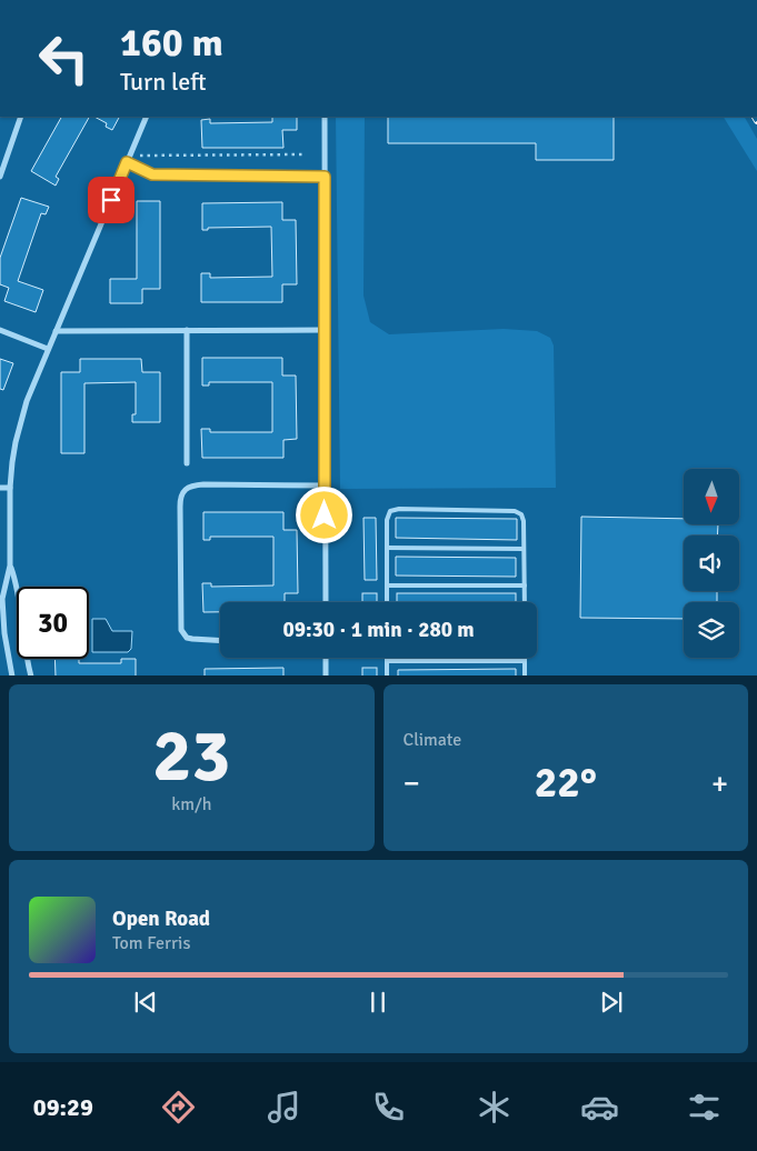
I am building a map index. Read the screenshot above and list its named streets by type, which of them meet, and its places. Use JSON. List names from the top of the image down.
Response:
{
  "north": "bottom",
  "page": {
    "turn": ["160 m", "Turn left"],
    "limit": "30",
    "trip": "09:30 · 1 min · 280 m",
    "tile": [
      ["23", "km/h"],
      "Climate"
    ],
    "heat": ["−", "22°", "+"],
    "song": ["Open Road", "Tom Ferris"],
    "tabs": "09:29"
  }
}
